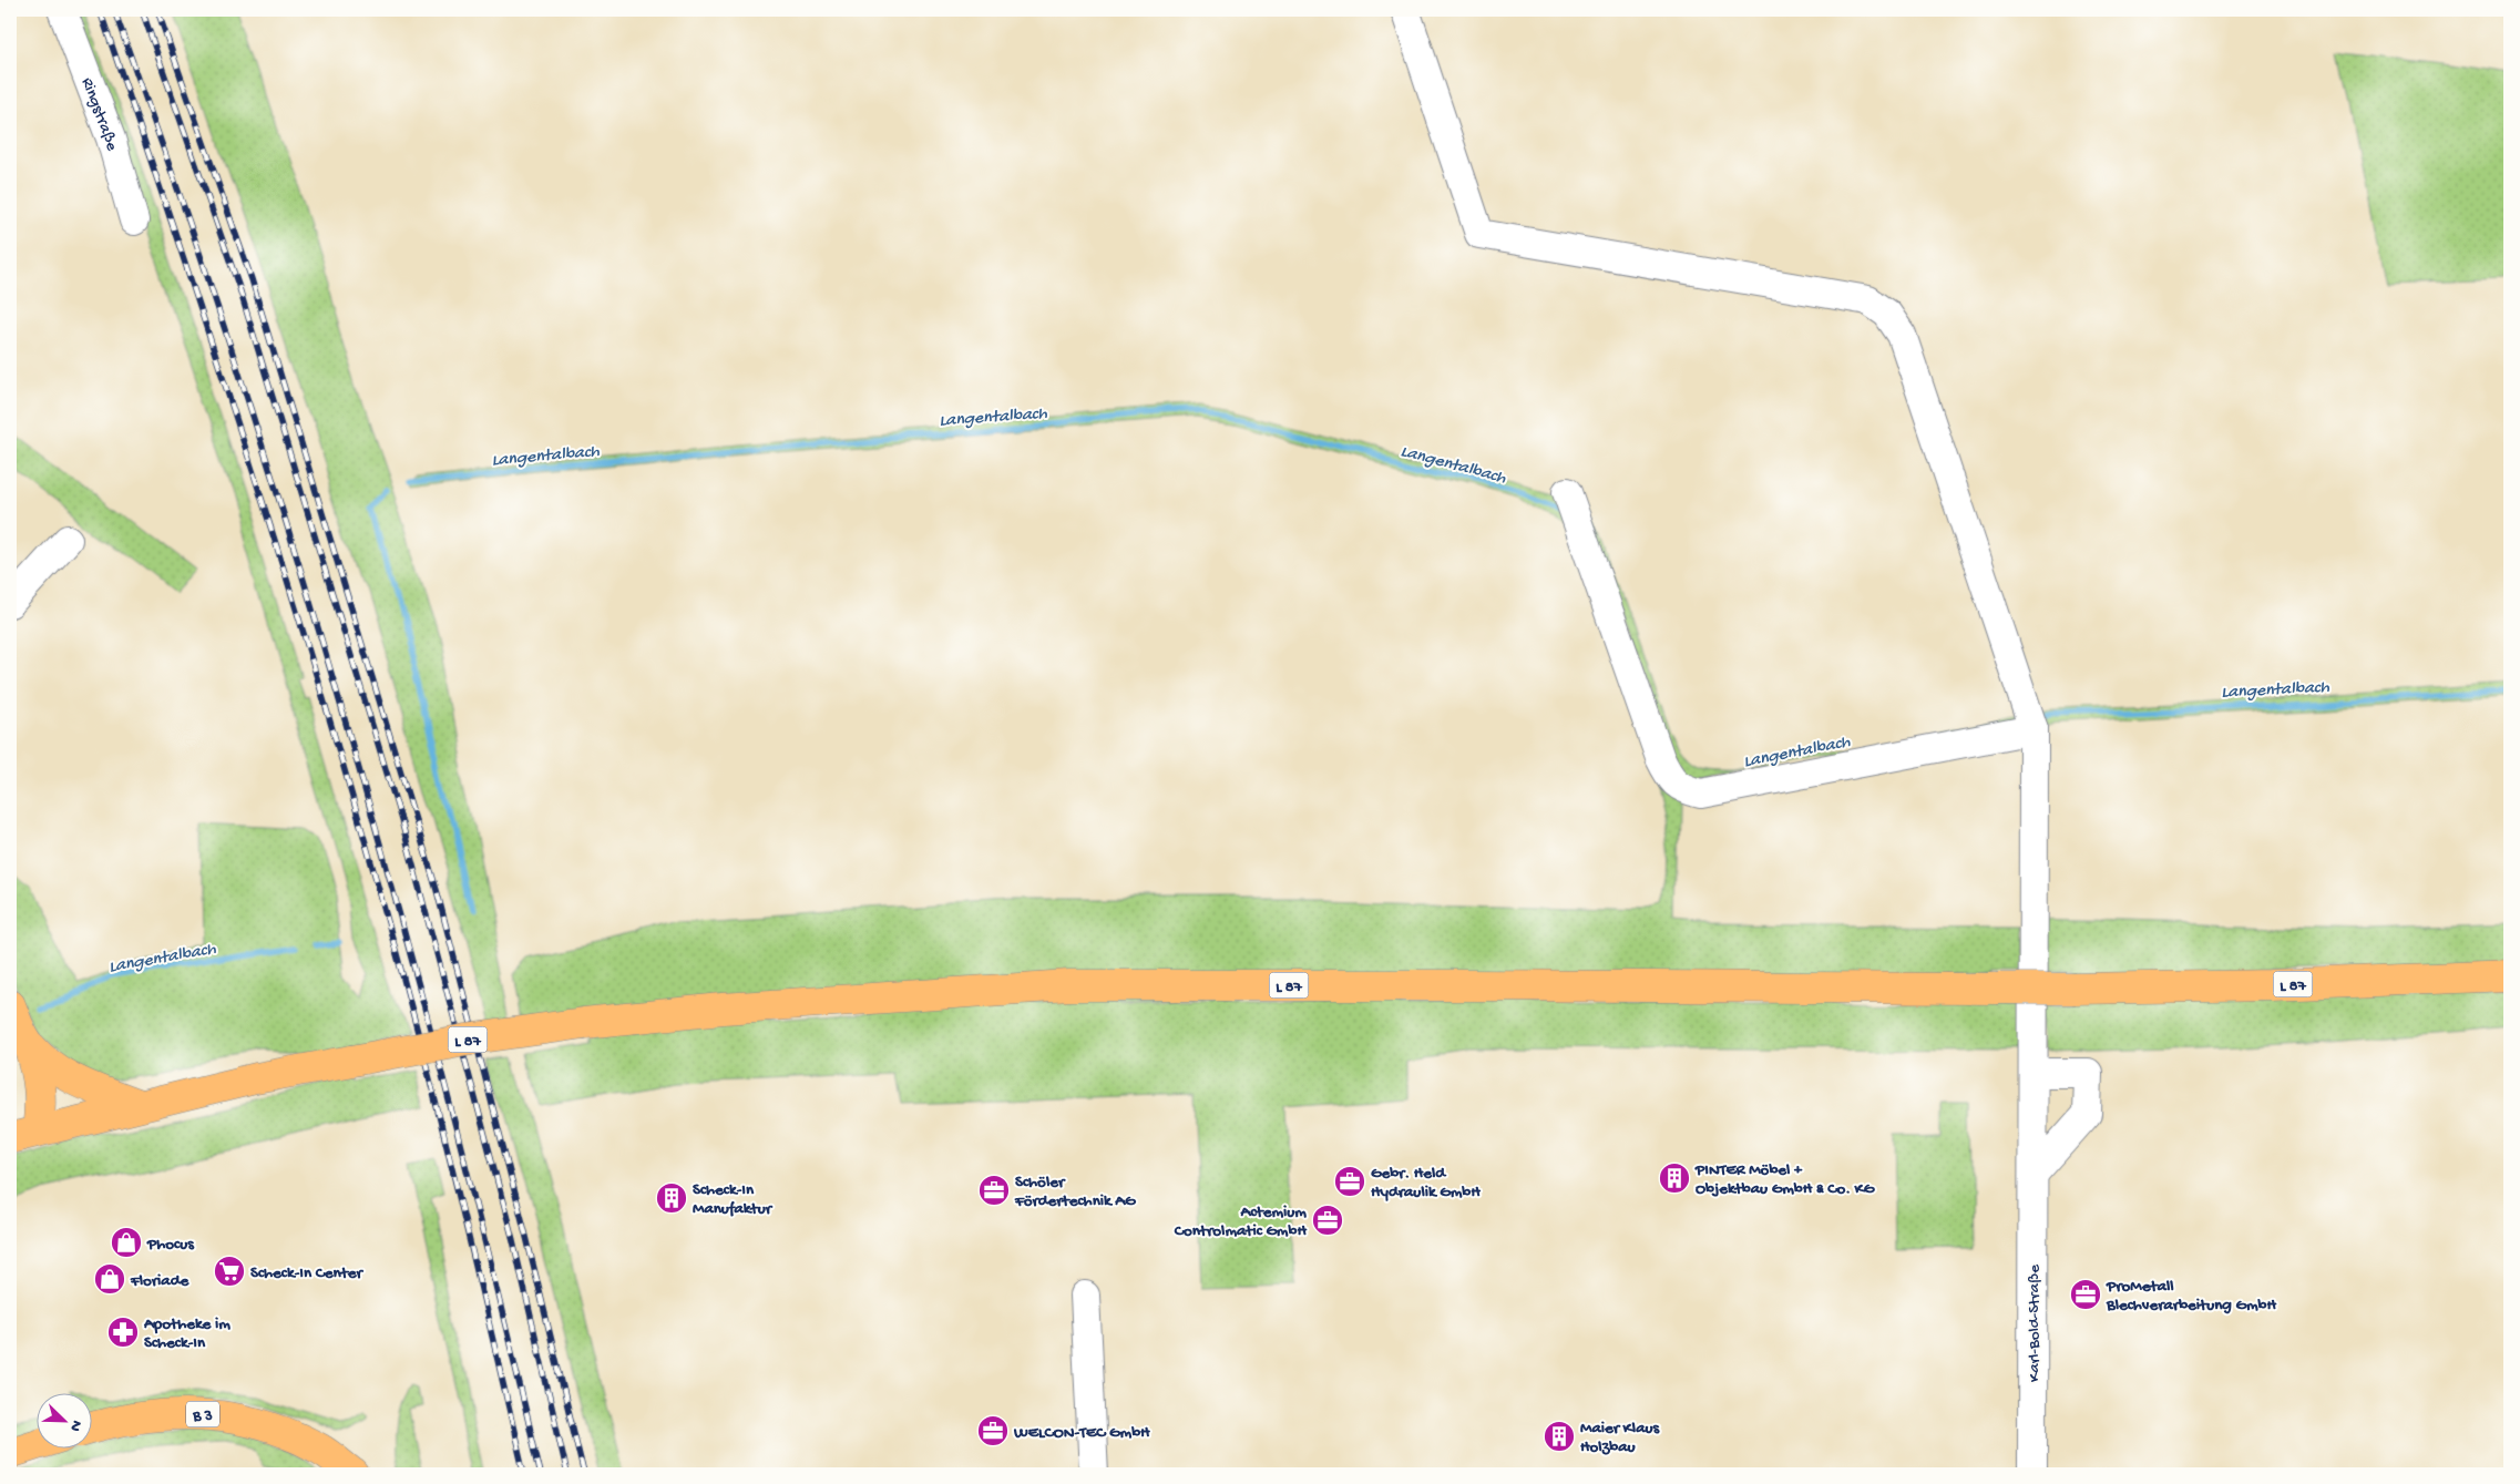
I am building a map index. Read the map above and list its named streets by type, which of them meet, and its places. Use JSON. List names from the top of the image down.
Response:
{
  "streets": {
    "main road": ["L 87", "B 3"],
    "street": ["Ringstraße", "Karl-Bold-Straße"]
  },
  "water": ["Langentalbach"],
  "places": {
    "building": ["PINTER Möbel + Objektbau GmbH & Co. KG", "Scheck-In Manufaktur", "Maier Klaus Holzbau"],
    "office": [
      "Gebr. Held Hydraulik GmbH",
      "Schöler Fördertechnik AG",
      "Actemium Controlmatic GmbH",
      "ProMetall Blechverarbeitung GmbH",
      "WELCON-TEC GmbH"
    ],
    "shop": ["Phocus", "Floriade"],
    "supermarket": ["Scheck-In Center"],
    "pharmacy": ["Apotheke im Scheck-In"]
  },
  "north": "bottom right"
}
